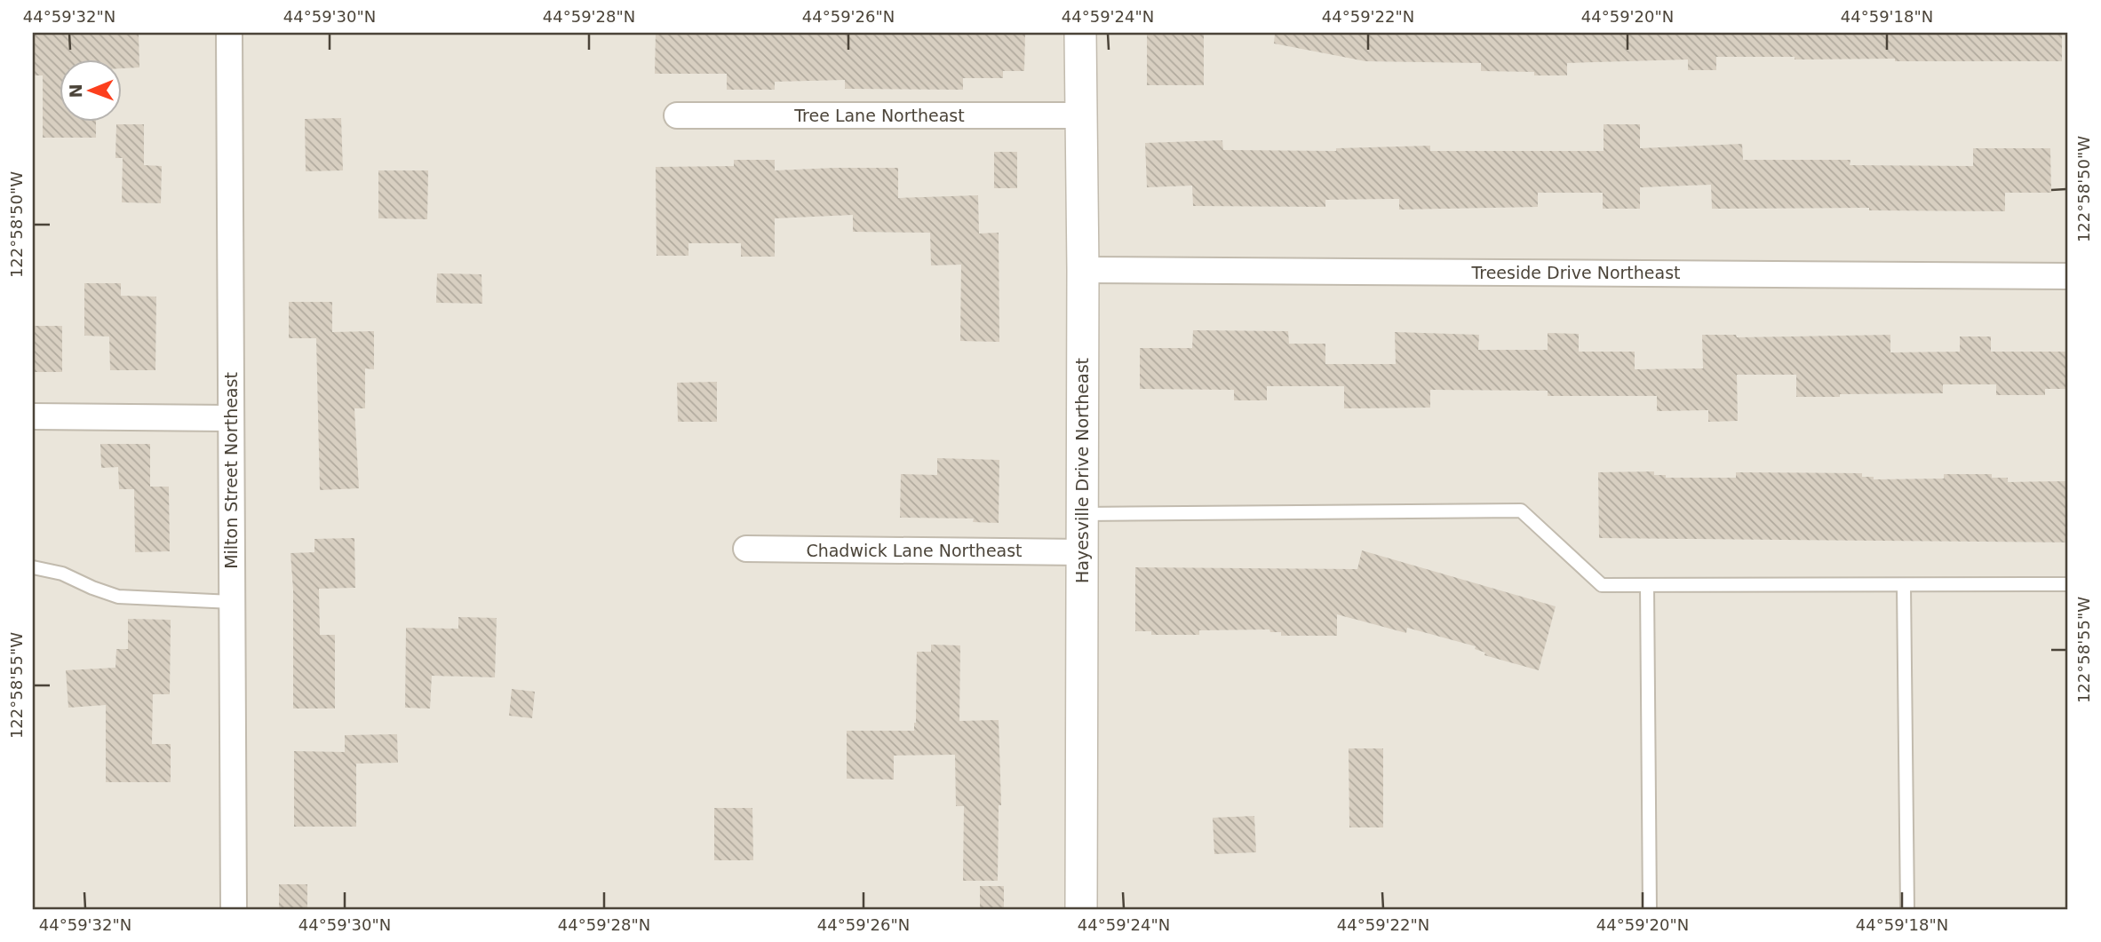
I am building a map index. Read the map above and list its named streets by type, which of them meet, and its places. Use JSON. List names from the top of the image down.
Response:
{
  "streets": {
    "street": [
      "Tree Lane Northeast",
      "Treeside Drive Northeast",
      "Milton Street Northeast",
      "Hayesville Drive Northeast",
      "Chadwick Lane Northeast"
    ]
  },
  "crossings": [
    ["Tree Lane Northeast", "Hayesville Drive Northeast"],
    ["Treeside Drive Northeast", "Hayesville Drive Northeast"],
    ["Hayesville Drive Northeast", "Chadwick Lane Northeast"]
  ],
  "north": "left",
  "coordinates": [
    "44°59'32\"N",
    "44°59'30\"N",
    "44°59'28\"N",
    "44°59'26\"N",
    "44°59'24\"N",
    "44°59'22\"N",
    "44°59'20\"N",
    "44°59'18\"N",
    "122°58'50\"W",
    "122°58'55\"W"
  ]
}
